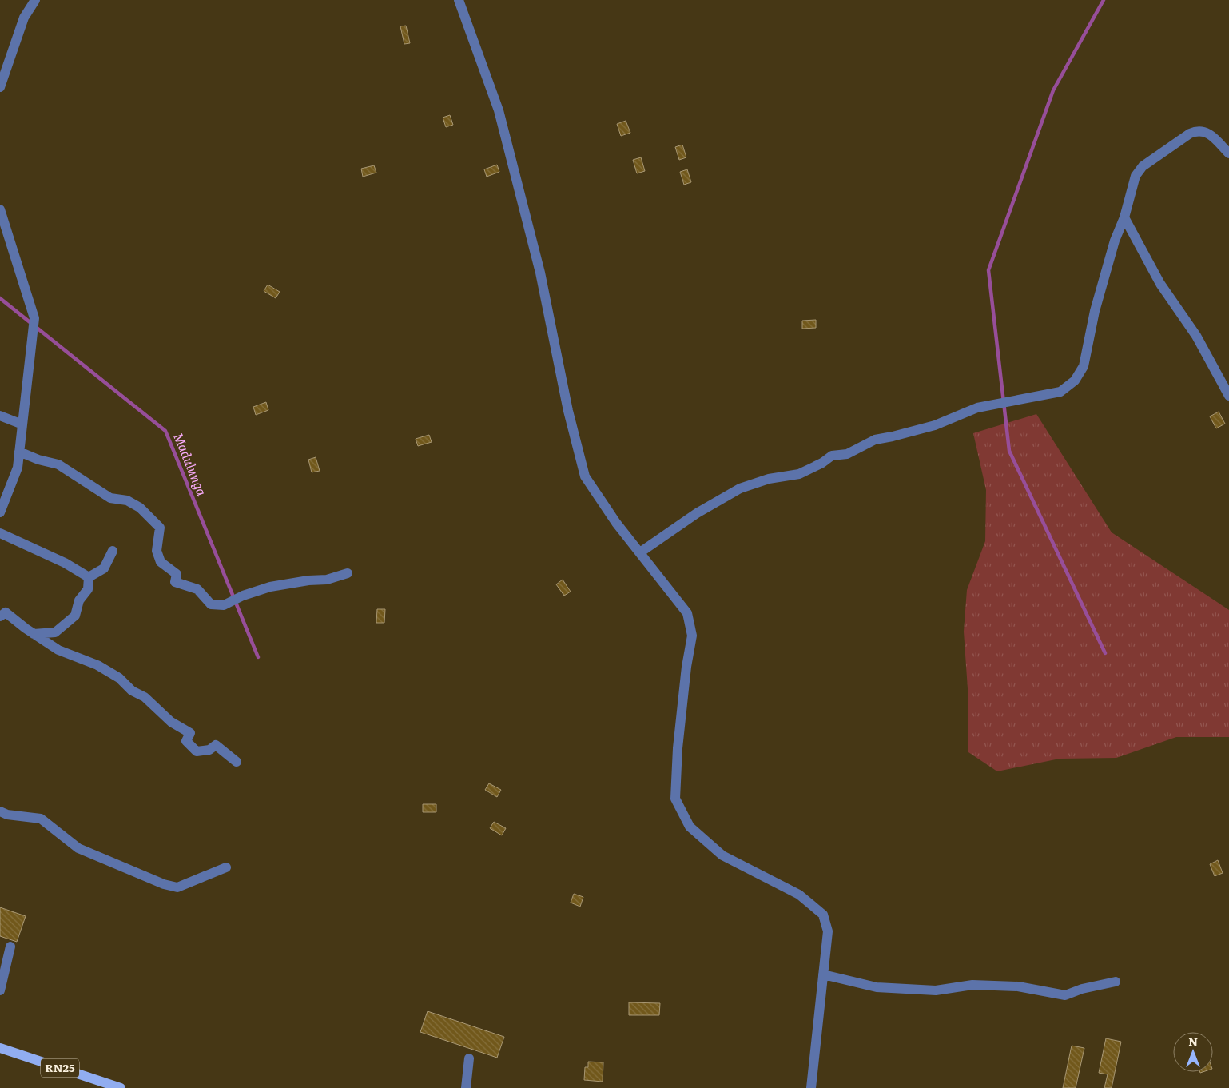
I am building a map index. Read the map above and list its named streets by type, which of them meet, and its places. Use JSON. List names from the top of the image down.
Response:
{
  "streets": {
    "main road": ["RN25"]
  },
  "water": ["Madulunga"],
  "north": "top"
}
